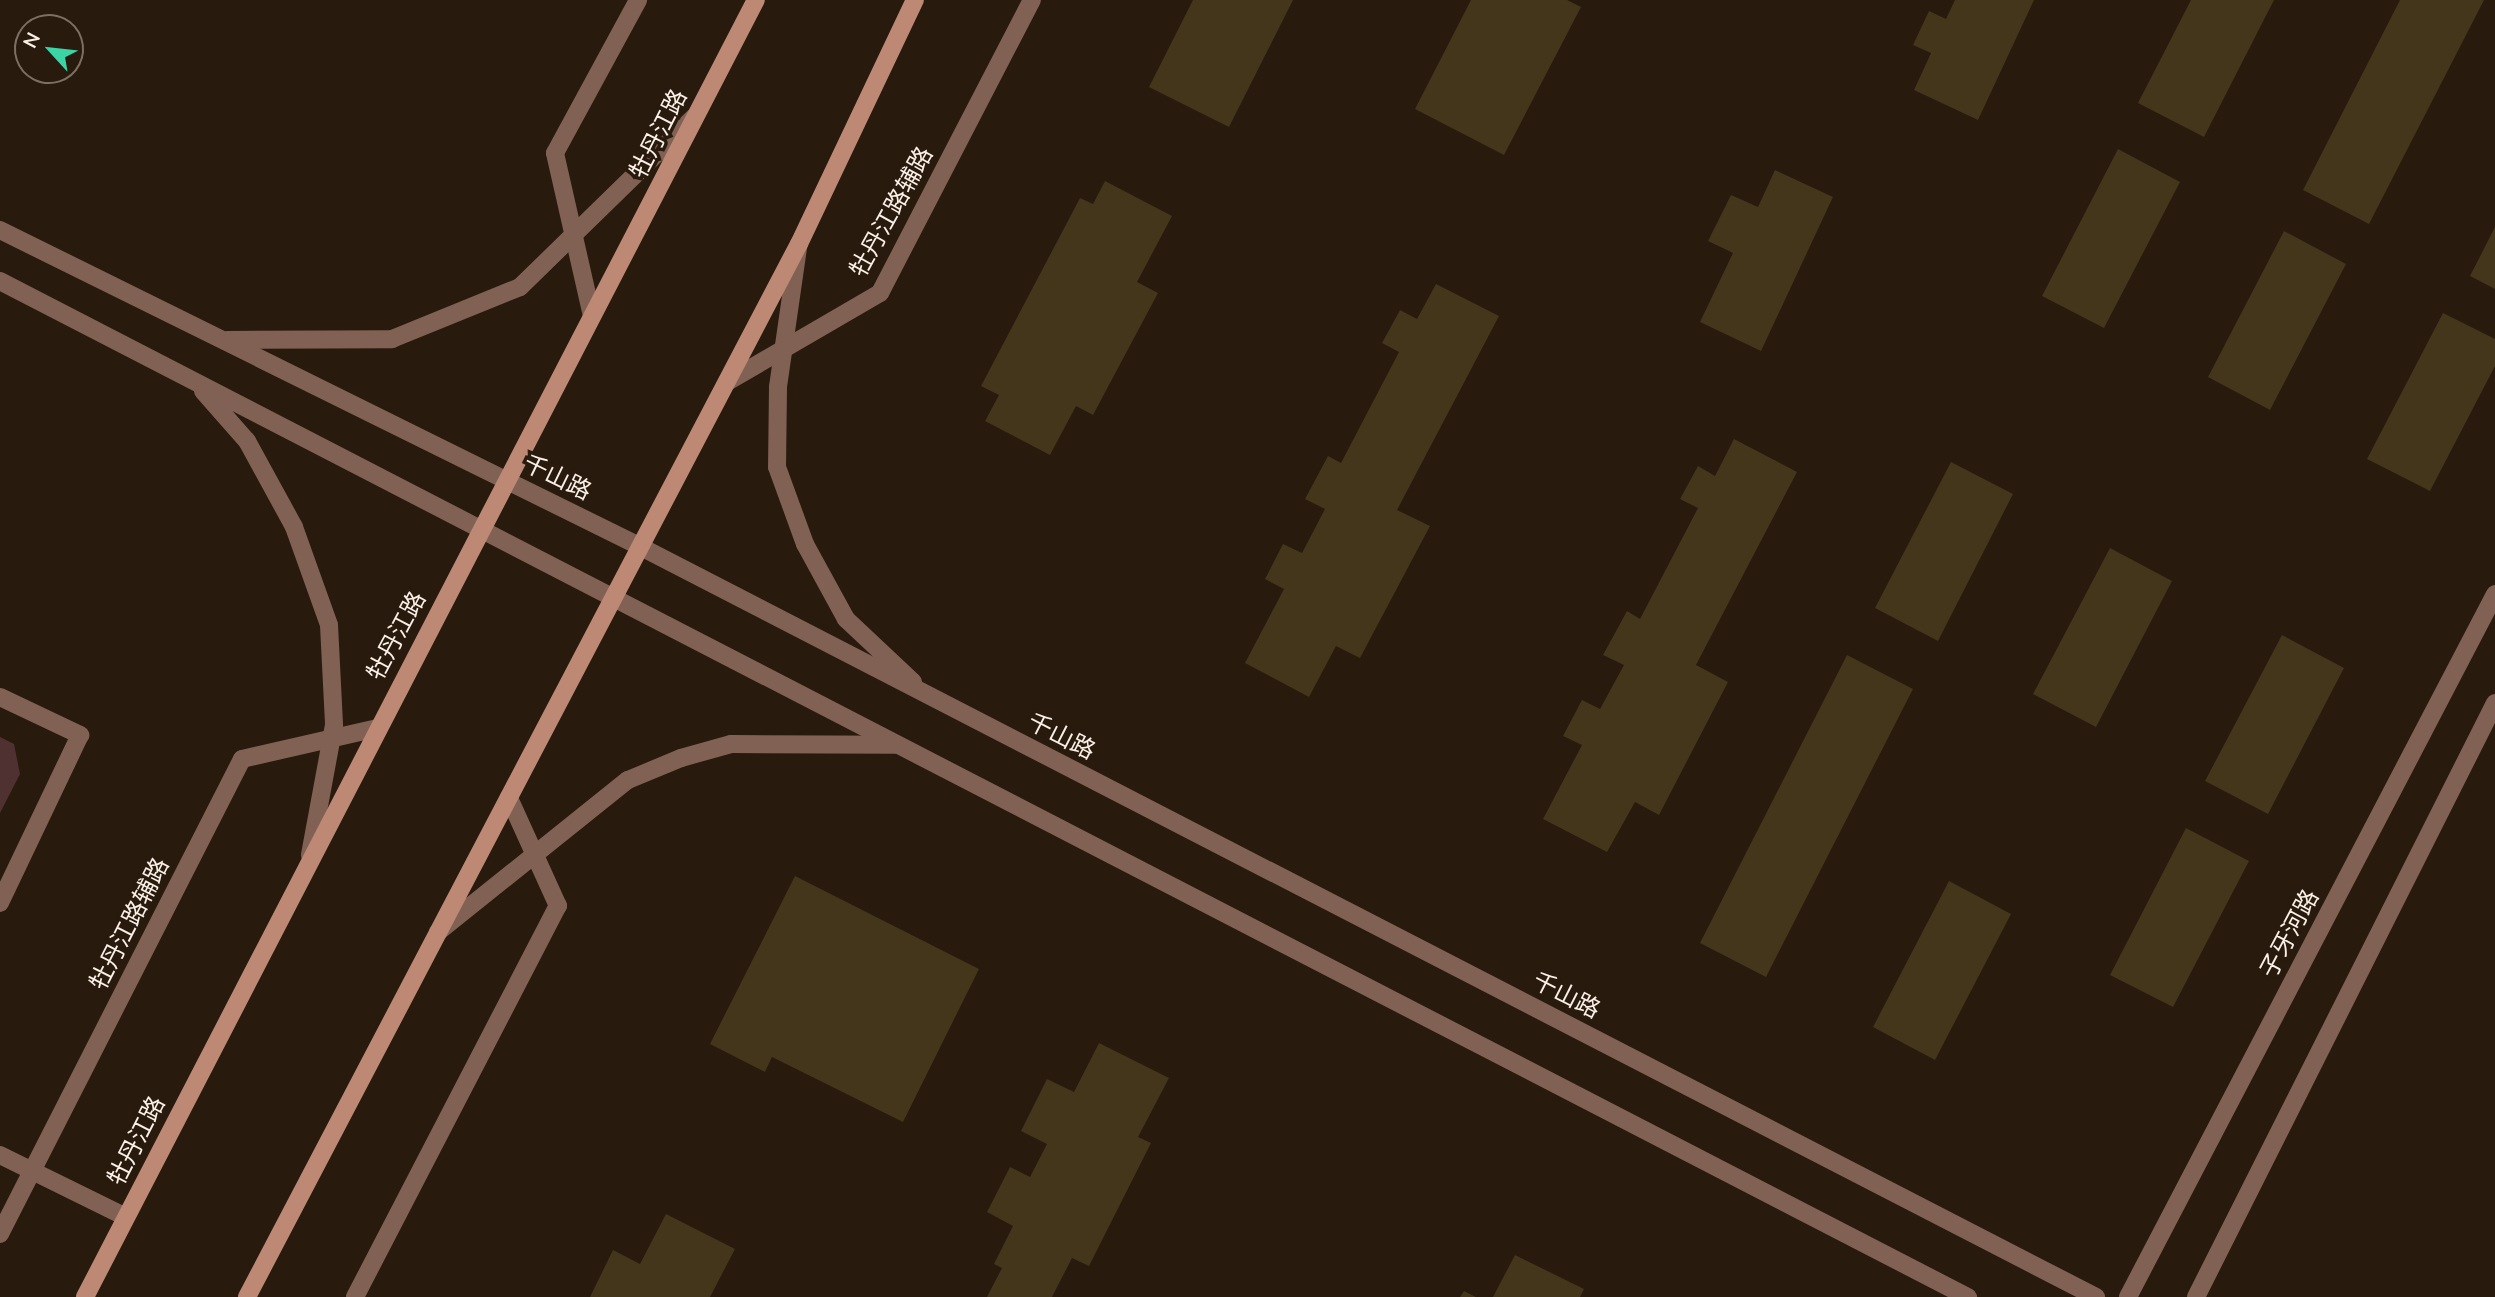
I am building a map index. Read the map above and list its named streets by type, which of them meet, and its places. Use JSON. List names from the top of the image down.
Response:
{
  "streets": {
    "main road": ["牡丹江路"],
    "street": ["牡丹江路辅路", "千山路", "子牙河路"]
  },
  "crossings": [
    ["牡丹江路", "牡丹江路辅路"],
    ["牡丹江路", "千山路"]
  ],
  "north": "top left"
}
